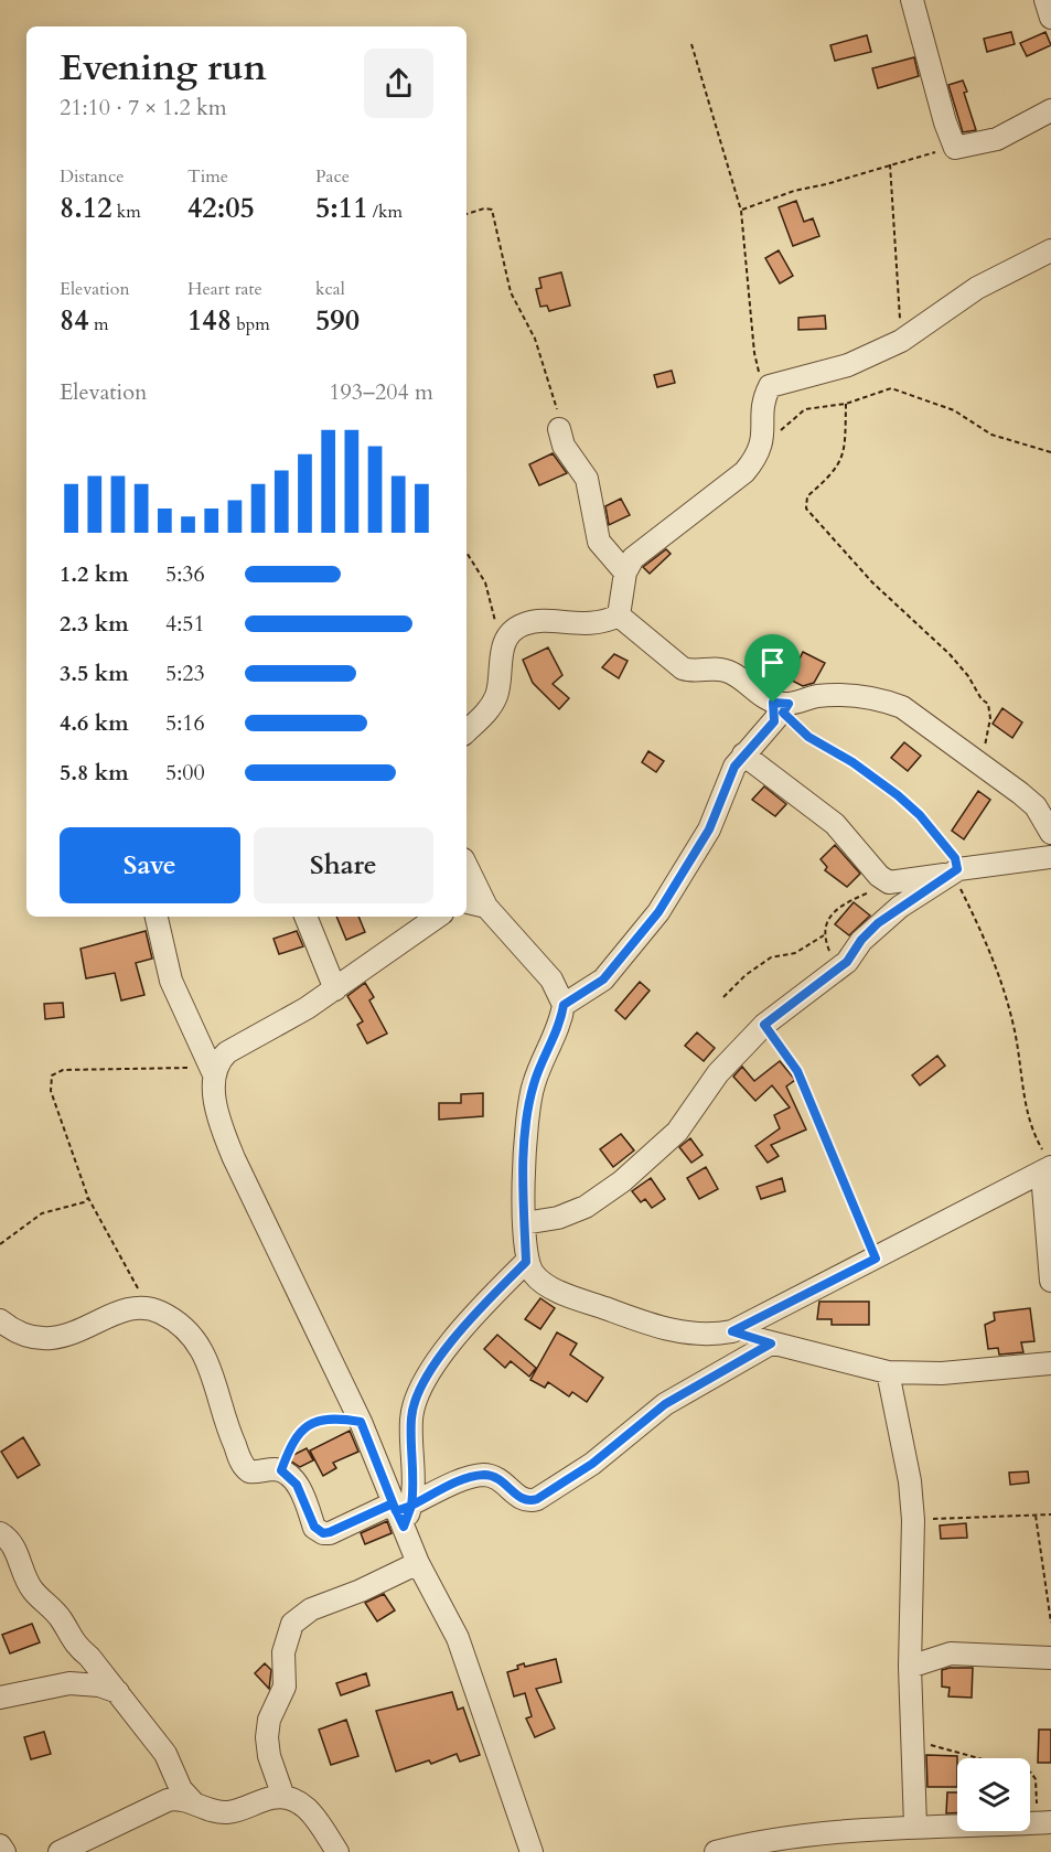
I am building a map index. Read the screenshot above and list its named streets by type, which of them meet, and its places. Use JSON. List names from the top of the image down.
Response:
{
  "page": {
    "heading": ["Evening run", "21:10 · 7 × 1.2 km"],
    "stats": [
      ["Distance", "8.12 km"],
      ["Time", "42:05"],
      ["Pace", "5:11 /km"],
      ["Elevation", "84 m"],
      ["Heart rate", "148 bpm"],
      ["kcal", "590"]
    ],
    "chart": ["Elevation", "193–204 m"],
    "list": [
      {
        "name": "1.2 km",
        "note": "5:36"
      },
      {
        "name": "2.3 km",
        "note": "4:51"
      },
      {
        "name": "3.5 km",
        "note": "5:23"
      },
      {
        "name": "4.6 km",
        "note": "5:16"
      },
      {
        "name": "5.8 km",
        "note": "5:00"
      }
    ],
    "buttons": ["Save", "Share"]
  }
}
